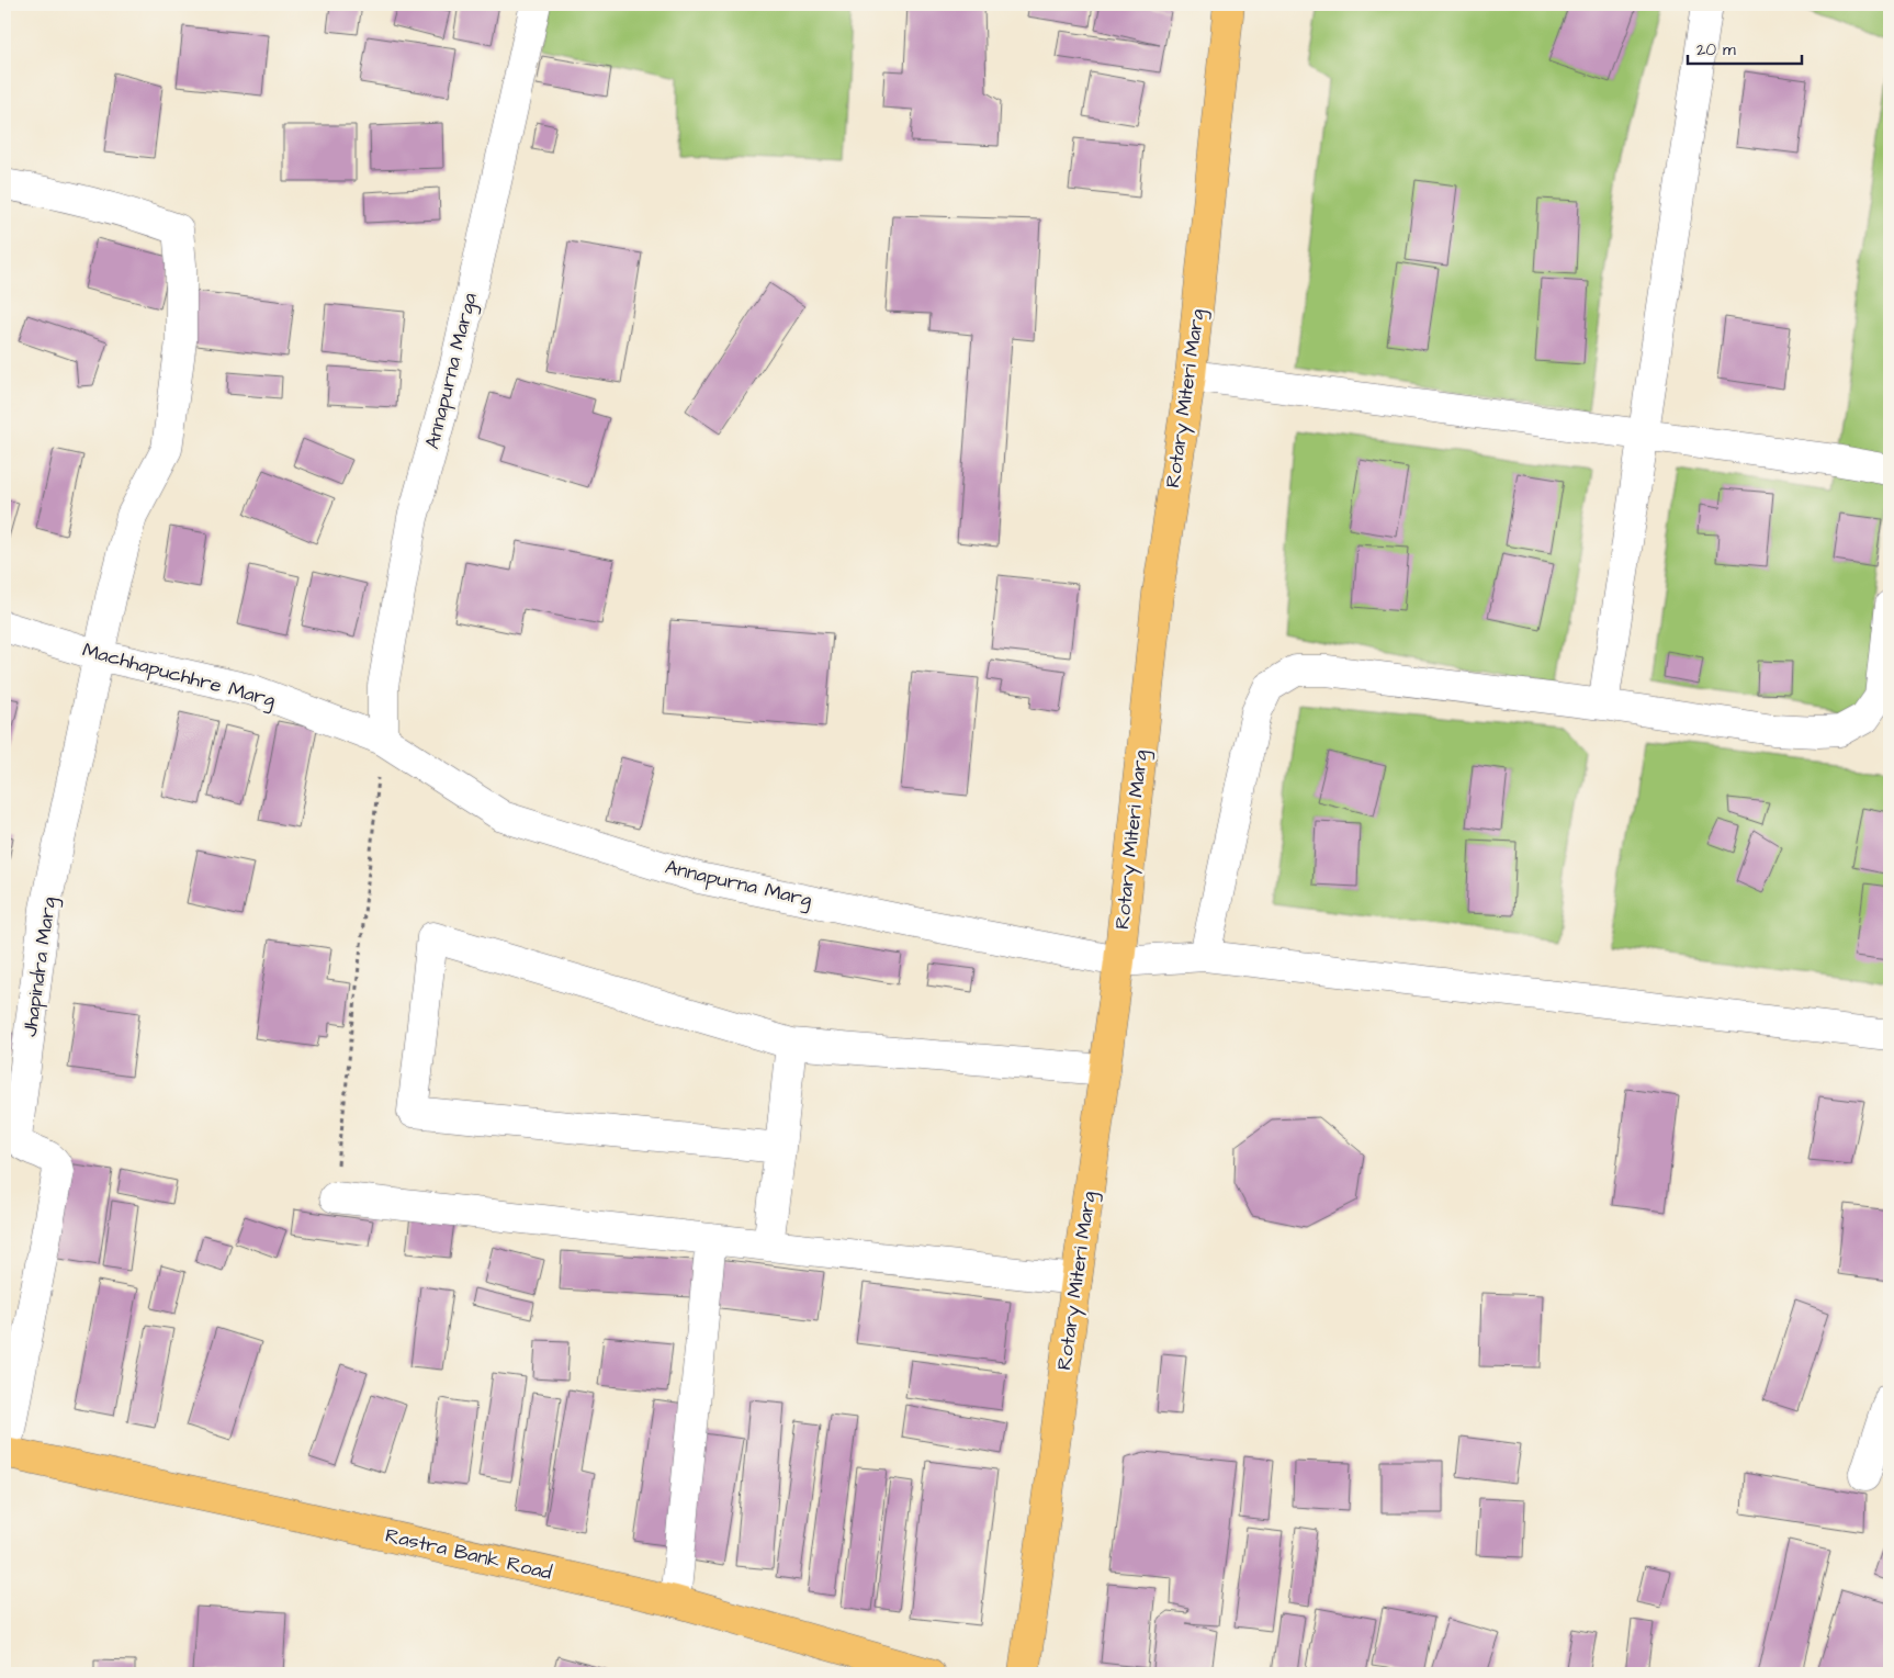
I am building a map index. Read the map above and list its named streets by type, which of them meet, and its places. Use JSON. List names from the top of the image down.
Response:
{
  "streets": {
    "main road": ["Rotary Miteri Marg", "Rastra Bank Road"],
    "street": [
      "Annapurna Marga",
      "Machhapuchhre Marg",
      "Annapurna Marg",
      "Jhapindra Marg"
    ]
  },
  "crossings": [
    ["Annapurna Marga", "Machhapuchhre Marg"],
    ["Annapurna Marga", "Annapurna Marg"],
    ["Rotary Miteri Marg", "Annapurna Marg"],
    ["Machhapuchhre Marg", "Annapurna Marg"],
    ["Machhapuchhre Marg", "Jhapindra Marg"],
    ["Jhapindra Marg", "Rastra Bank Road"]
  ],
  "scale_bar": "20 m"
}
